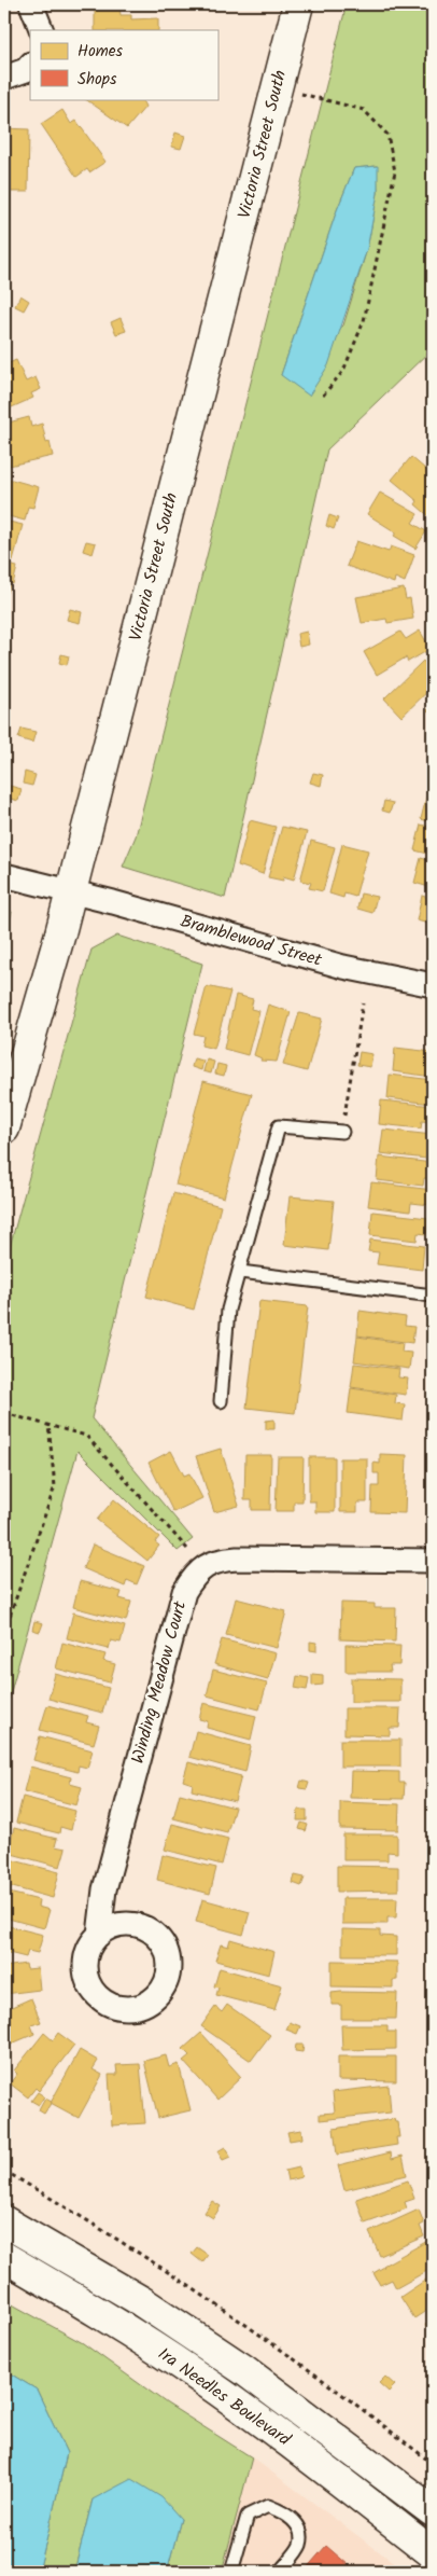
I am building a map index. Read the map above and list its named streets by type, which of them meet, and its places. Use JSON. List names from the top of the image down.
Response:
{
  "streets": {
    "main road": ["Victoria Street South", "Ira Needles Boulevard"],
    "street": ["Bramblewood Street", "Winding Meadow Court"]
  },
  "crossings": [
    ["Victoria Street South", "Bramblewood Street"]
  ],
  "legend": ["Homes", "Shops"]
}
